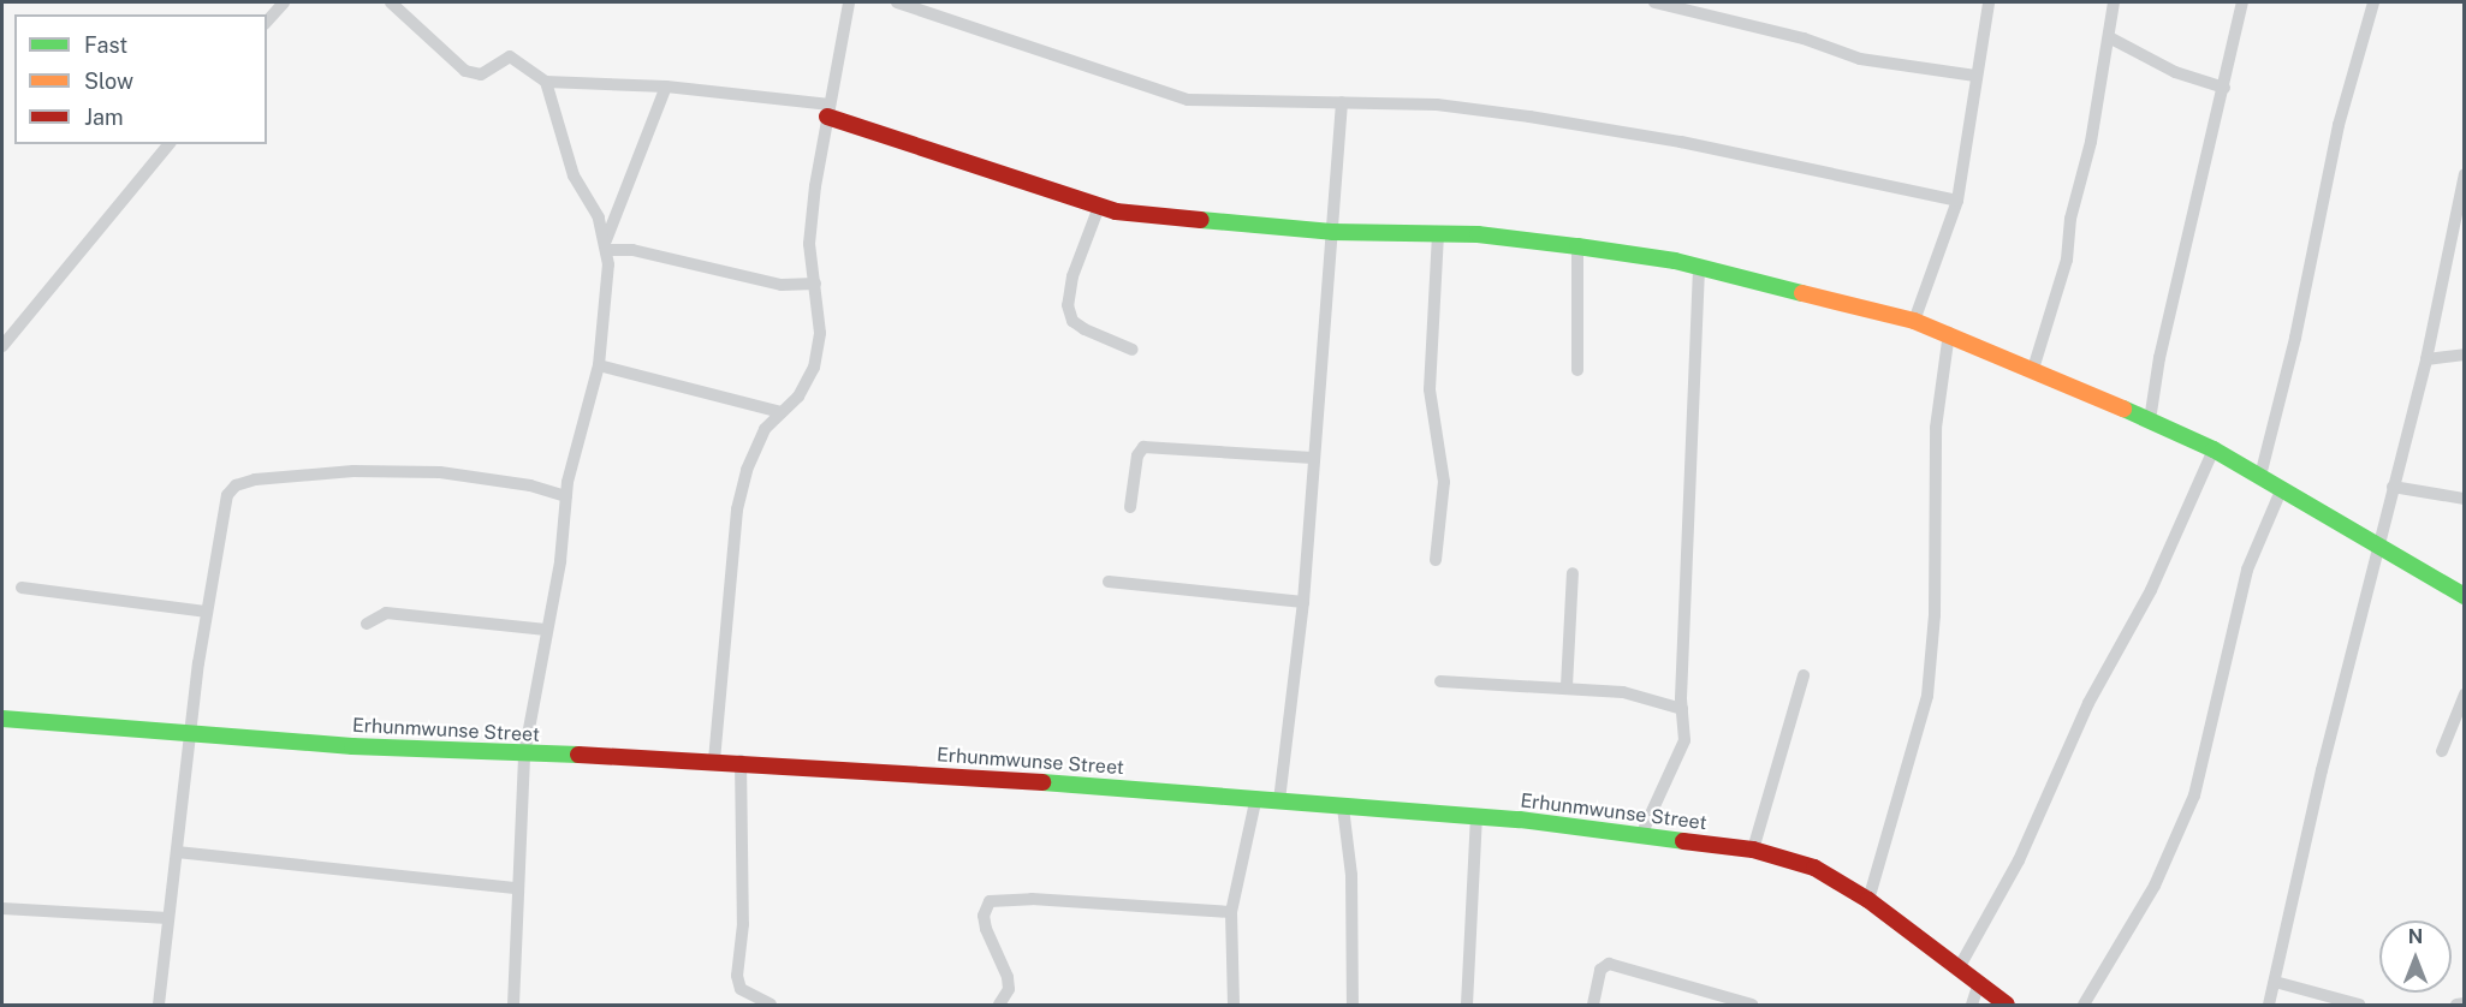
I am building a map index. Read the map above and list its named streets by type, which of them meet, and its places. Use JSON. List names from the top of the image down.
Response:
{
  "streets": {
    "street": ["Erhunmwunse Street"]
  },
  "legend": ["Fast", "Slow", "Jam"],
  "north": "top"
}
